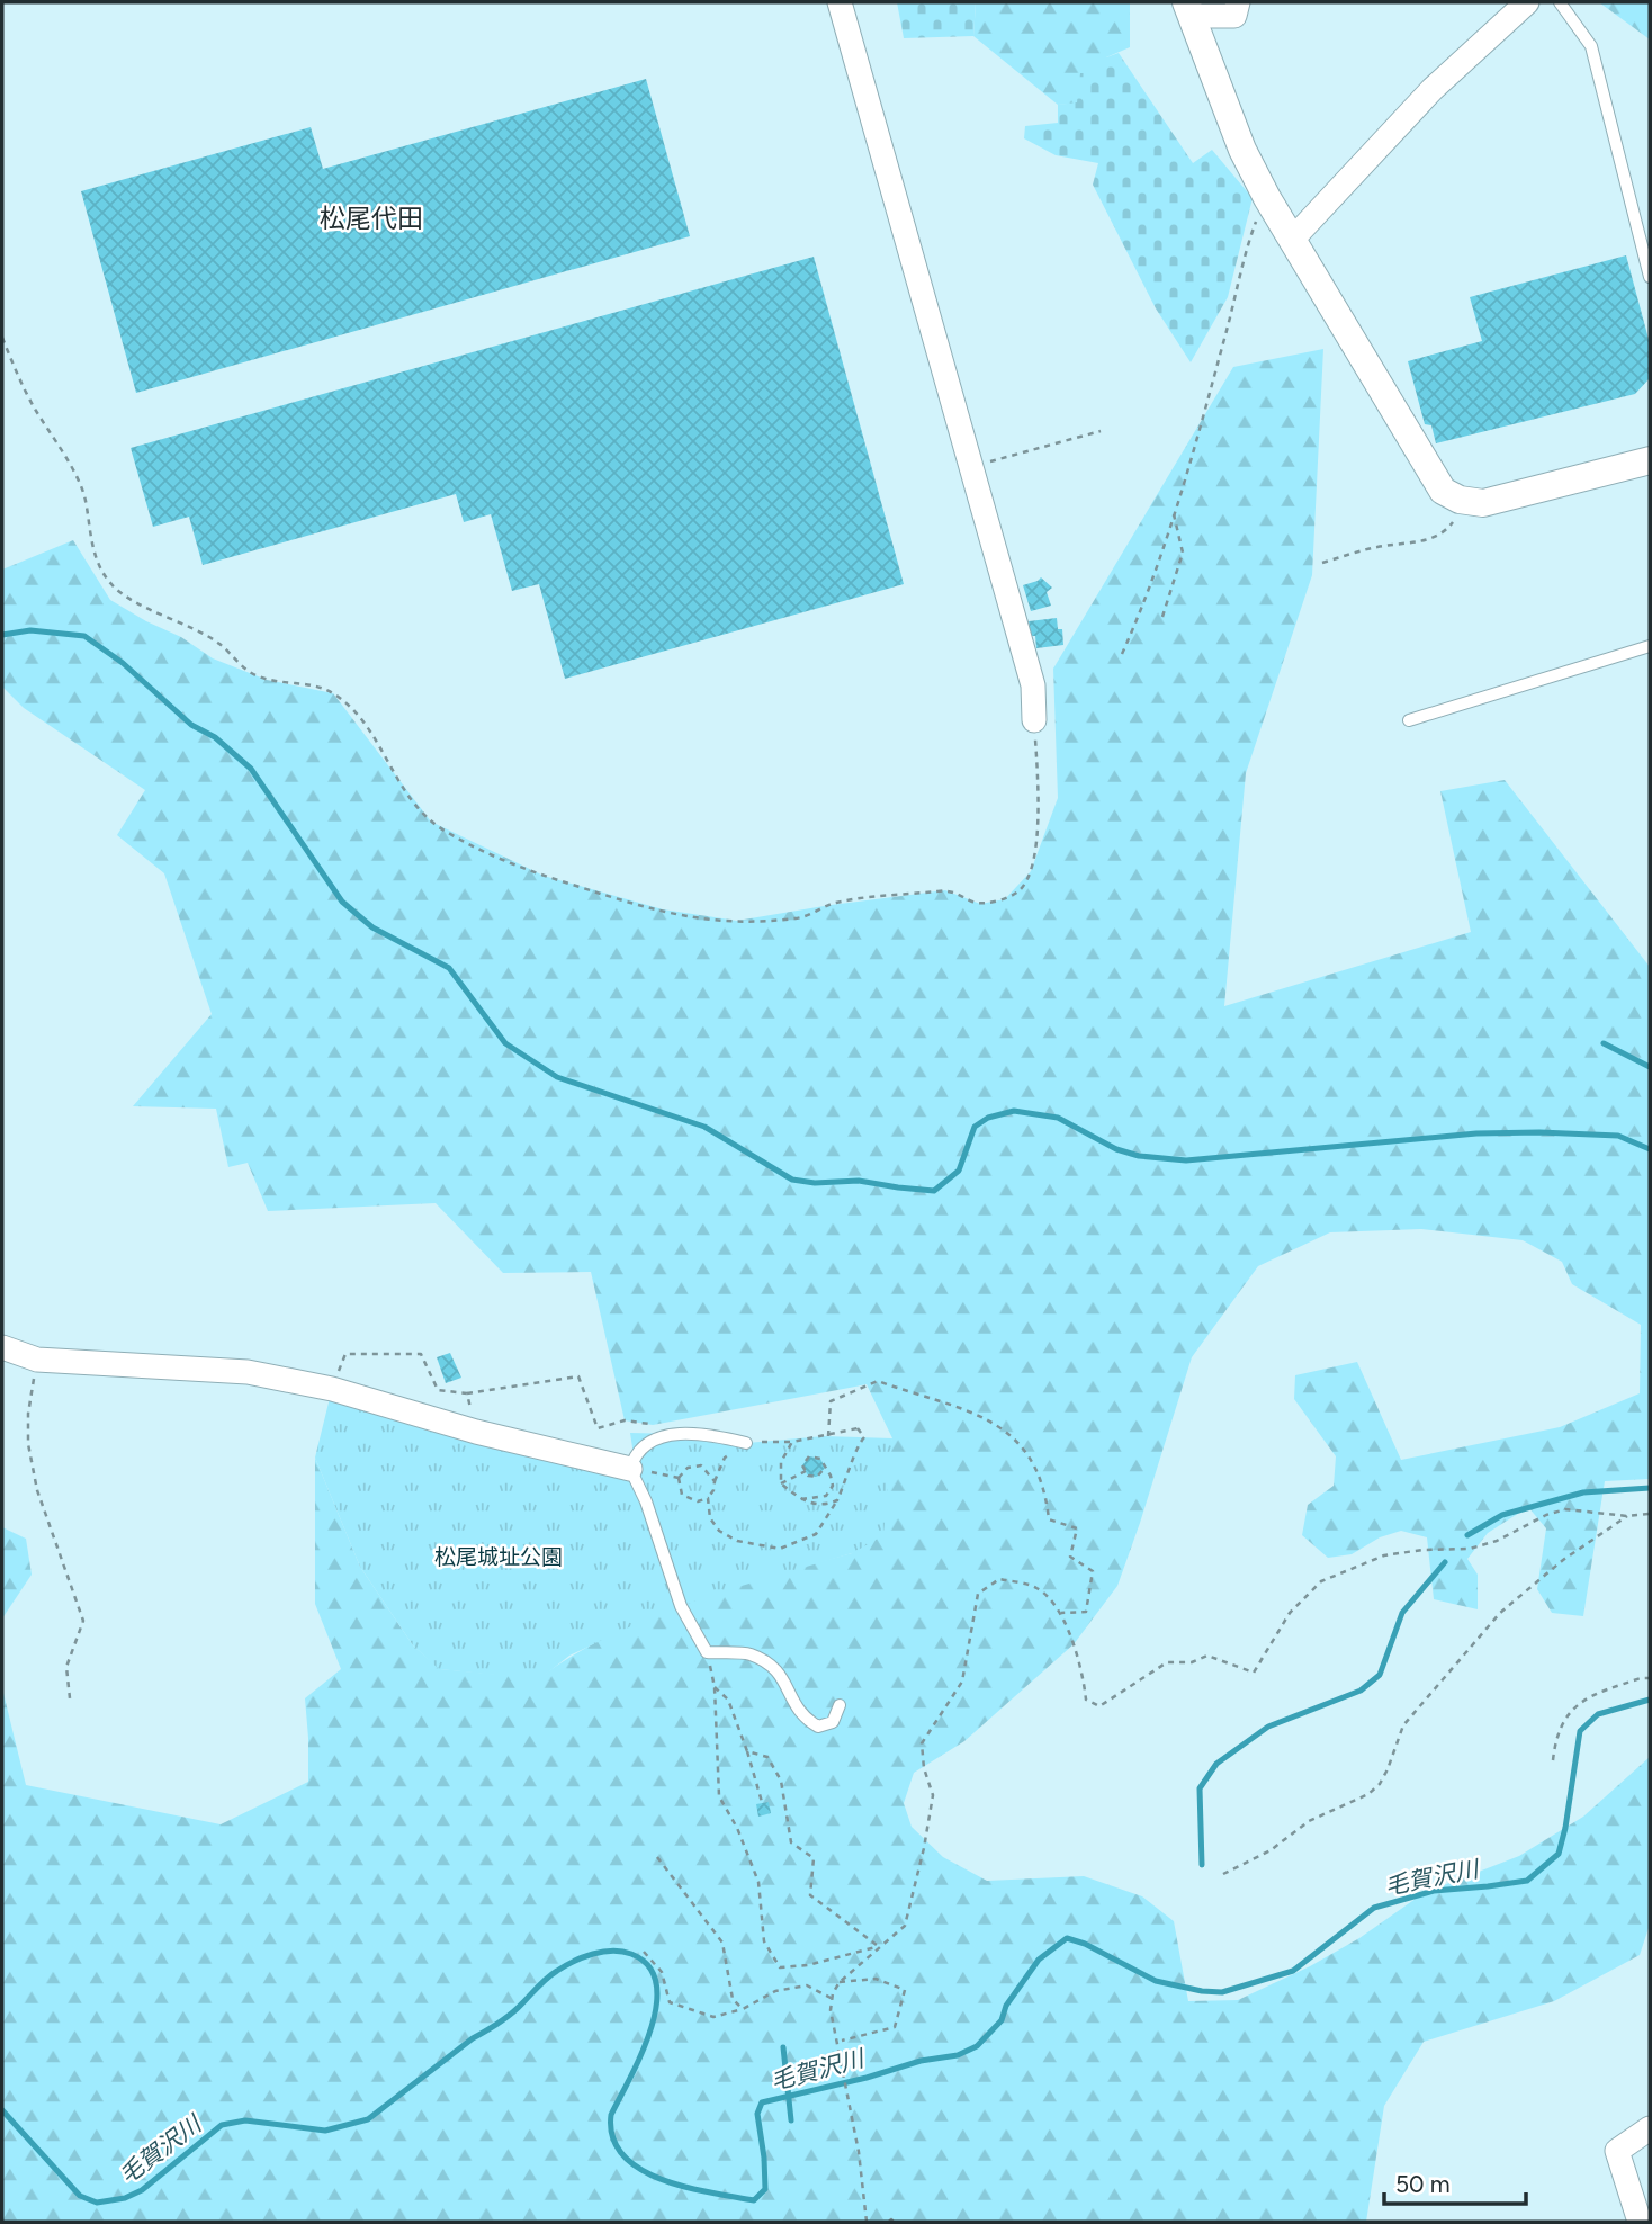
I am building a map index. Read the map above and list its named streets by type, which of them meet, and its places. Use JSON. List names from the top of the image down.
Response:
{
  "districts": ["松尾代田"],
  "water": ["毛賀沢川"],
  "parks": ["松尾城址公園"],
  "scale_bar": "50 m"
}
